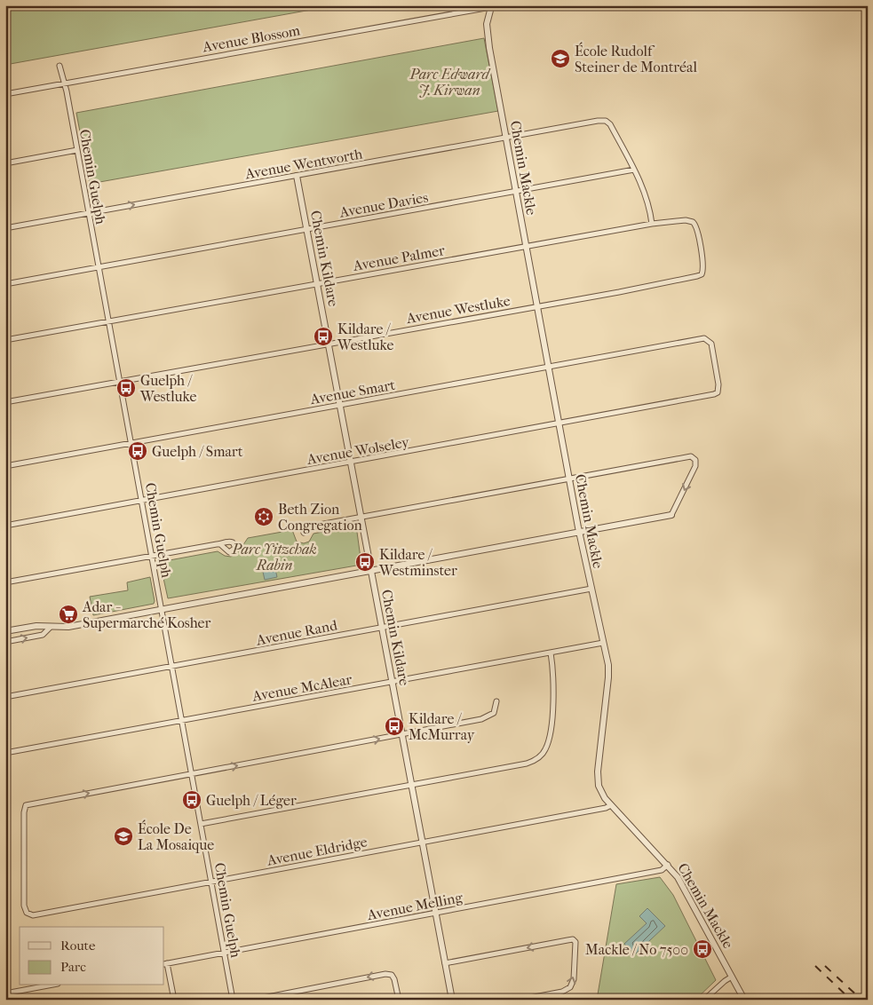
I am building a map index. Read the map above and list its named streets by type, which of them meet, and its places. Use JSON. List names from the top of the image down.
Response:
{
  "streets": {
    "street": [
      "Avenue Blossom",
      "Avenue Wentworth",
      "Chemin Mackle",
      "Chemin Guelph",
      "Avenue Davies",
      "Avenue Palmer",
      "Chemin Kildare",
      "Avenue Westluke",
      "Avenue Smart",
      "Avenue Wolseley",
      "Avenue Rand",
      "Avenue McAlear",
      "Avenue Eldridge",
      "Avenue Melling"
    ]
  },
  "crossings": [
    ["Avenue Blossom", "Chemin Mackle"],
    ["Avenue Blossom", "Chemin Guelph"],
    ["Avenue Wentworth", "Chemin Mackle"],
    ["Avenue Wentworth", "Chemin Guelph"],
    ["Avenue Wentworth", "Avenue Davies"],
    ["Avenue Wentworth", "Chemin Kildare"],
    ["Chemin Mackle", "Avenue Davies"],
    ["Chemin Mackle", "Avenue Palmer"],
    ["Chemin Mackle", "Avenue Westluke"],
    ["Chemin Mackle", "Avenue Smart"],
    ["Chemin Mackle", "Avenue Wolseley"],
    ["Chemin Mackle", "Avenue Rand"],
    ["Chemin Mackle", "Avenue McAlear"],
    ["Chemin Mackle", "Avenue Eldridge"],
    ["Chemin Mackle", "Avenue Melling"],
    ["Chemin Guelph", "Avenue Davies"],
    ["Chemin Guelph", "Avenue Palmer"],
    ["Chemin Guelph", "Avenue Westluke"],
    ["Chemin Guelph", "Avenue Smart"],
    ["Chemin Guelph", "Avenue Wolseley"],
    ["Chemin Guelph", "Avenue Rand"],
    ["Chemin Guelph", "Avenue McAlear"],
    ["Chemin Guelph", "Avenue Eldridge"],
    ["Chemin Guelph", "Avenue Melling"],
    ["Avenue Davies", "Chemin Kildare"],
    ["Avenue Palmer", "Chemin Kildare"],
    ["Avenue Palmer", "Avenue Westluke"],
    ["Chemin Kildare", "Avenue Westluke"],
    ["Chemin Kildare", "Avenue Smart"],
    ["Chemin Kildare", "Avenue Wolseley"],
    ["Chemin Kildare", "Avenue Rand"],
    ["Chemin Kildare", "Avenue McAlear"],
    ["Chemin Kildare", "Avenue Eldridge"],
    ["Chemin Kildare", "Avenue Melling"],
    ["Avenue Smart", "Avenue Wolseley"]
  ],
  "parks": ["Parc Edward J. Kirwan", "Parc Yitzchak Rabin"],
  "places": {
    "school or university": ["École Rudolf Steiner de Montréal", "École De La Mosaique"],
    "bus stop": [
      "Kildare / Westluke",
      "Guelph / Westluke",
      "Guelph / Smart",
      "Kildare / Westminster",
      "Kildare / McMurray",
      "Guelph / Léger",
      "Mackle / No 7500"
    ],
    "synagogue": ["Beth Zion Congregation"],
    "supermarket": ["Adar - Supermarché Kosher"]
  },
  "legend": ["Route", "Parc"]
}
